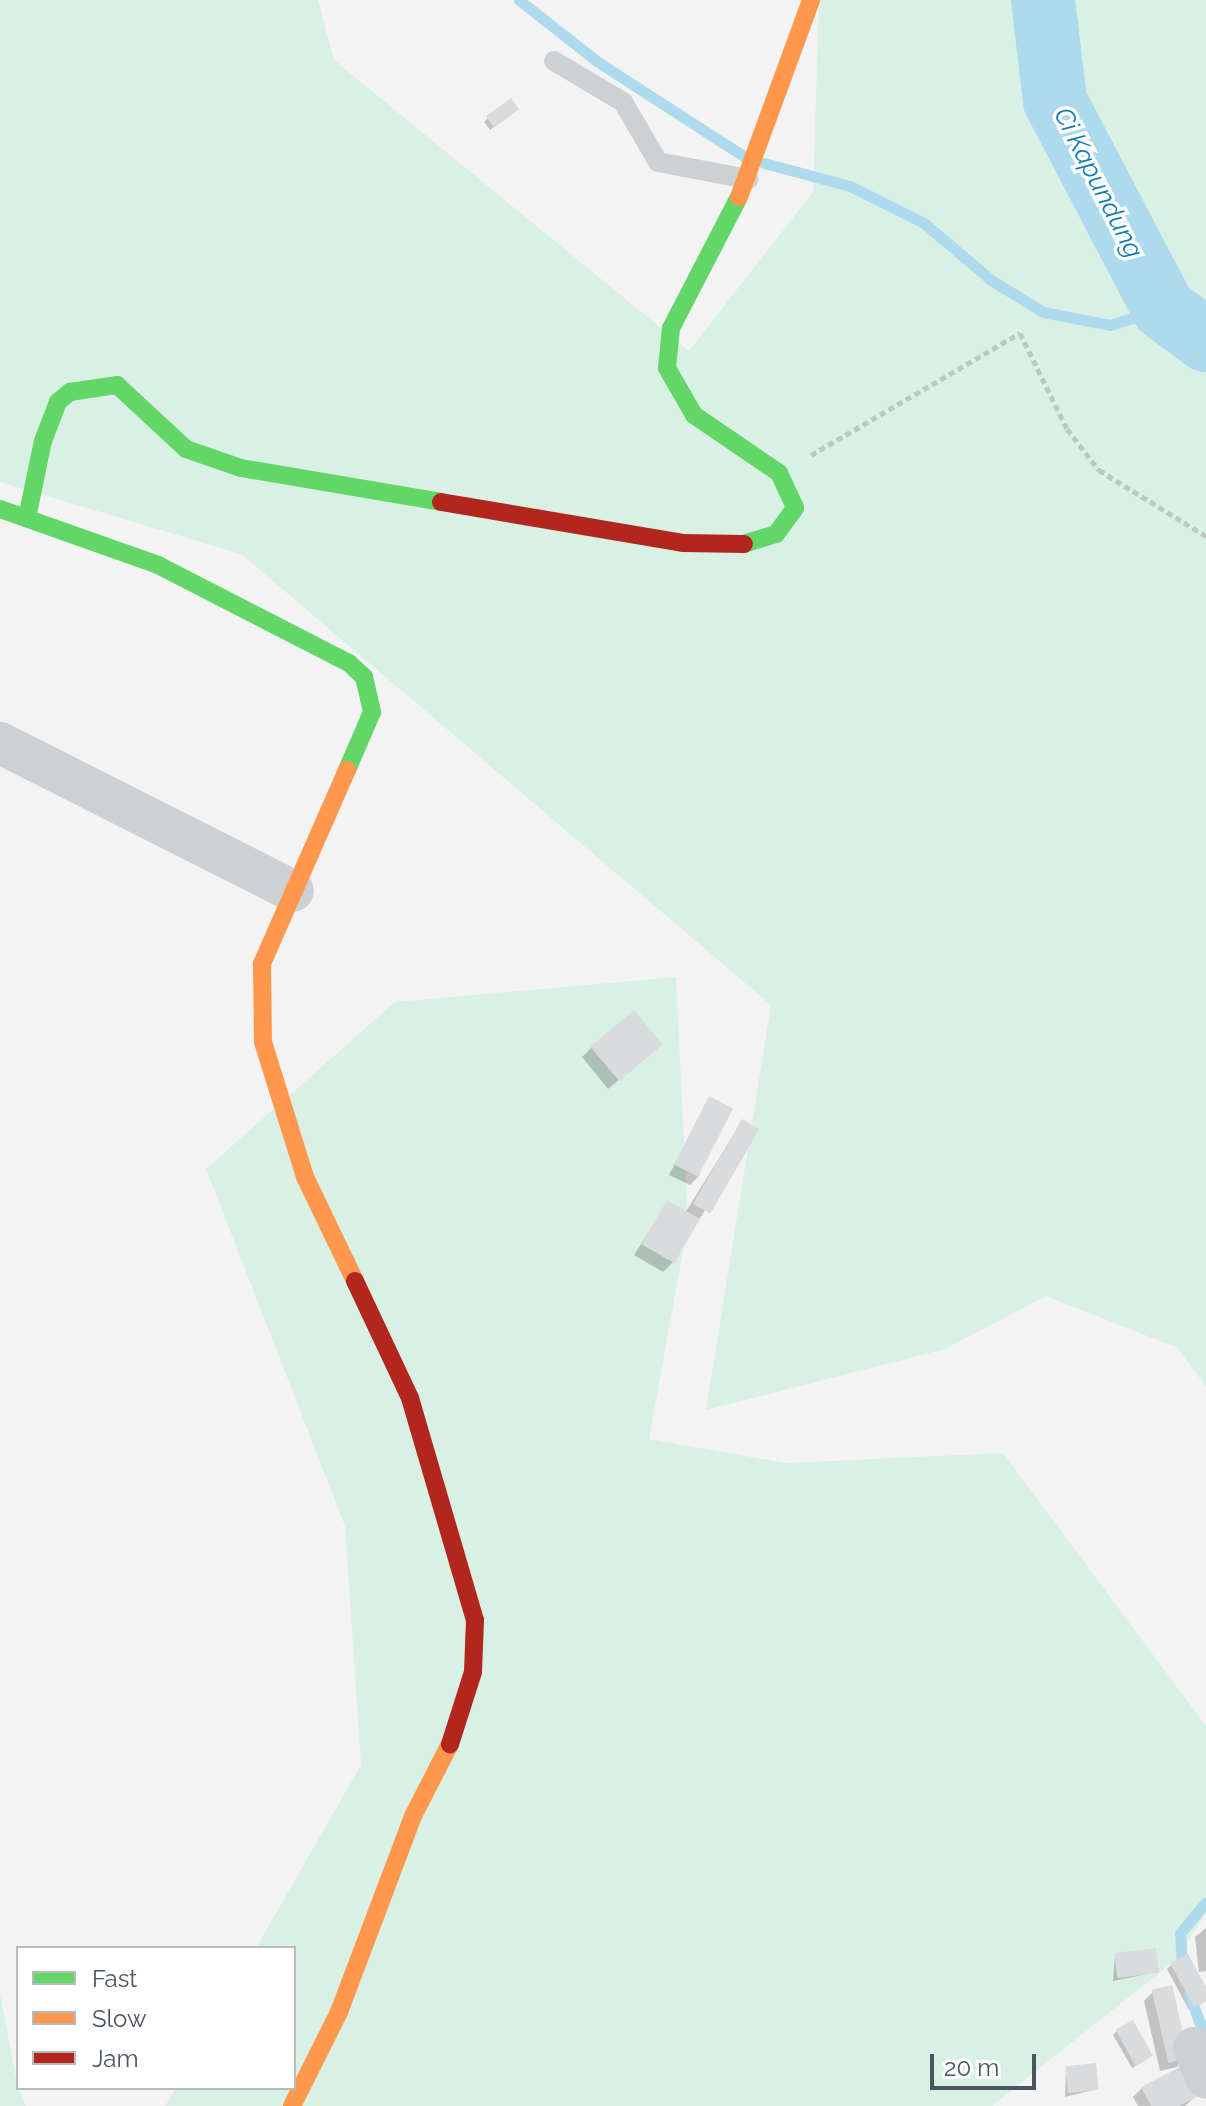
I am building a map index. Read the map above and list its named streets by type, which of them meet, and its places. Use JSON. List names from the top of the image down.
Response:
{
  "water": ["Ci Kapundung"],
  "legend": ["Fast", "Slow", "Jam"],
  "scale_bar": "20 m"
}
